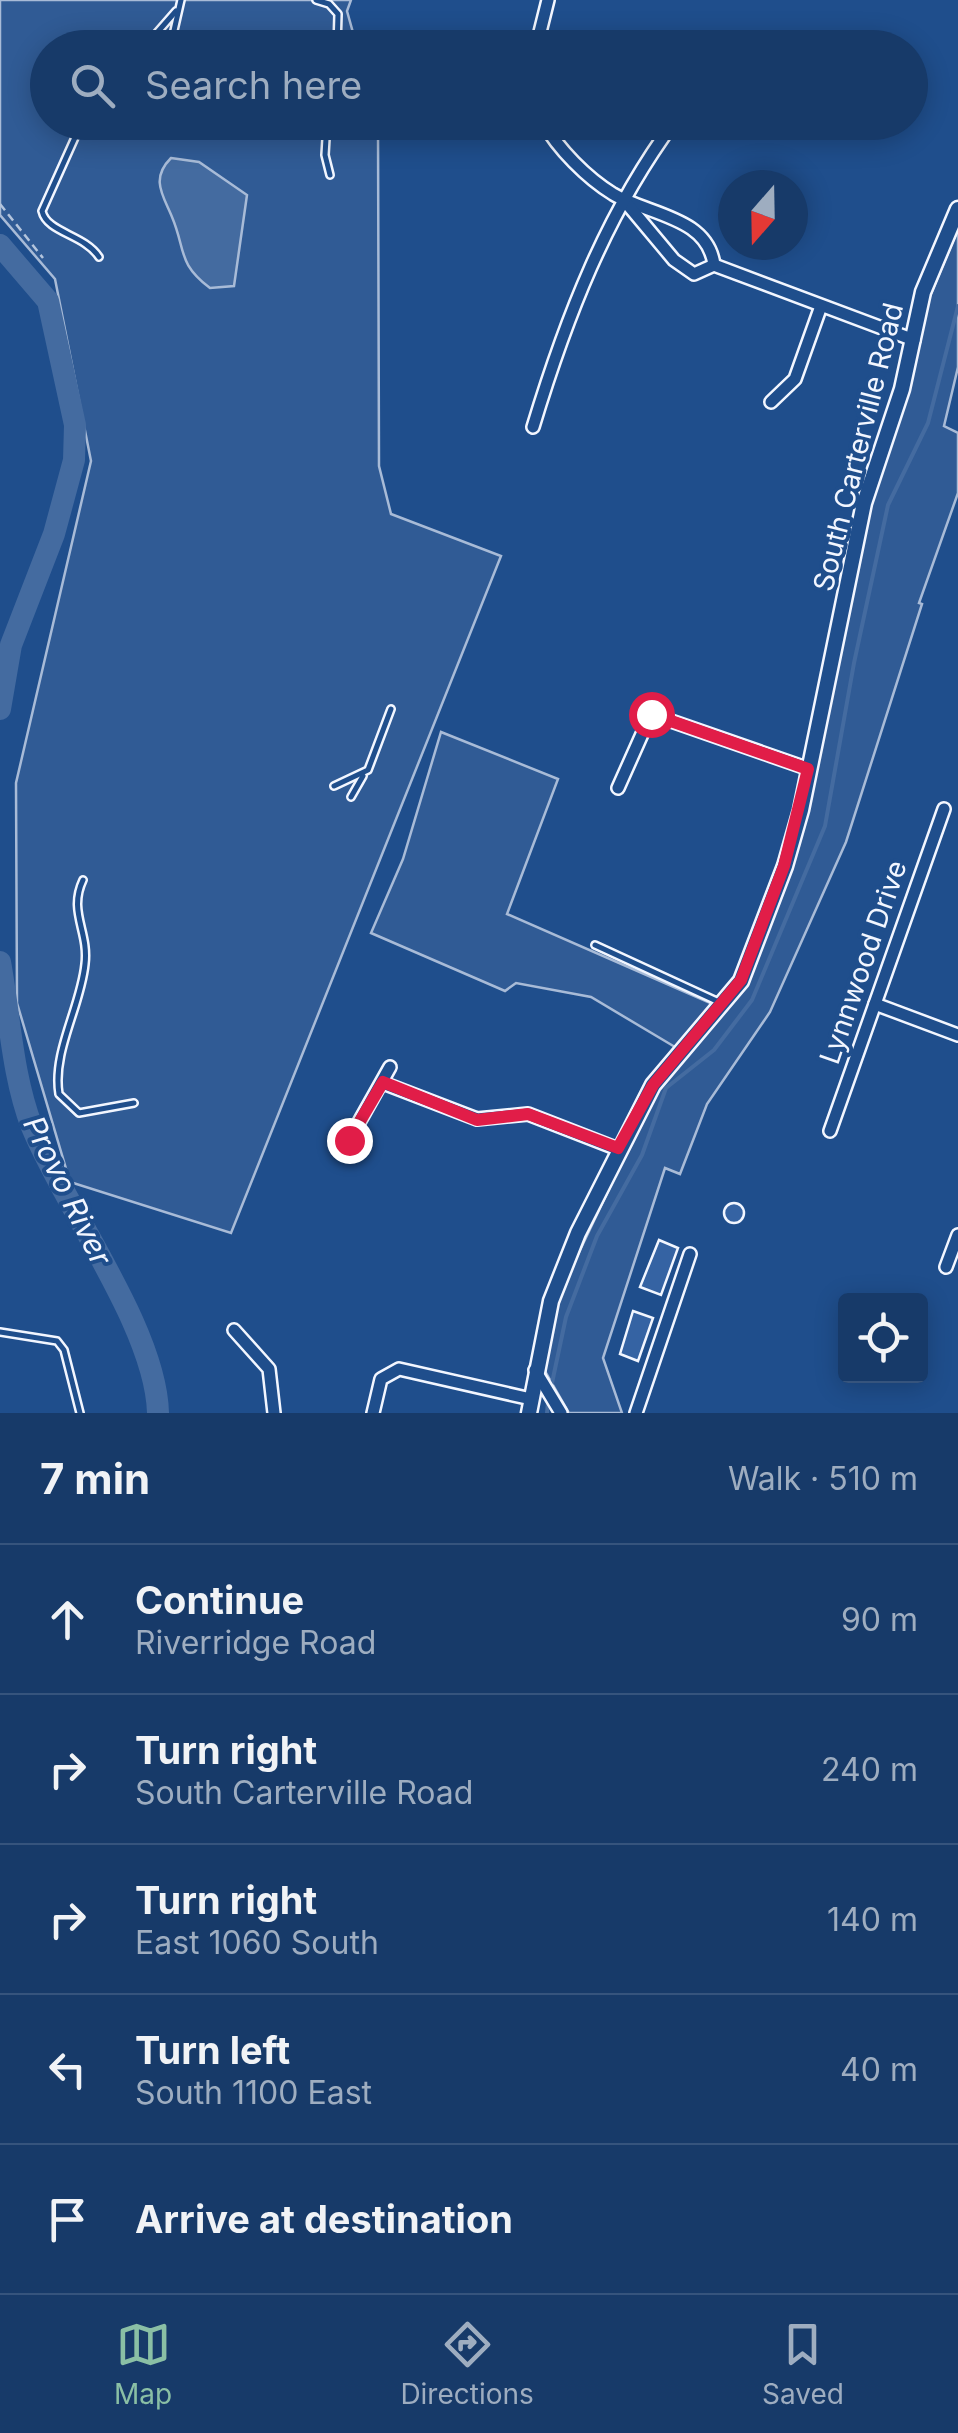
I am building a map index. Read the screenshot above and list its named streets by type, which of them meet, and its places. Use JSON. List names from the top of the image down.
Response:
{
  "streets": {
    "street": ["South Carterville Road", "Lynnwood Drive"]
  },
  "water": ["Provo River"],
  "north": "bottom",
  "page": {
    "search": "Search here",
    "heading": ["7 min", "Walk · 510 m"],
    "list": [
      ["Continue", "Riverridge Road", "90 m"],
      ["Turn right", "South Carterville Road", "240 m"],
      ["Turn right", "East 1060 South", "140 m"],
      ["Turn left", "South 1100 East", "40 m"],
      "Arrive at destination"
    ],
    "nav": ["Map", "Directions", "Saved"]
  }
}
